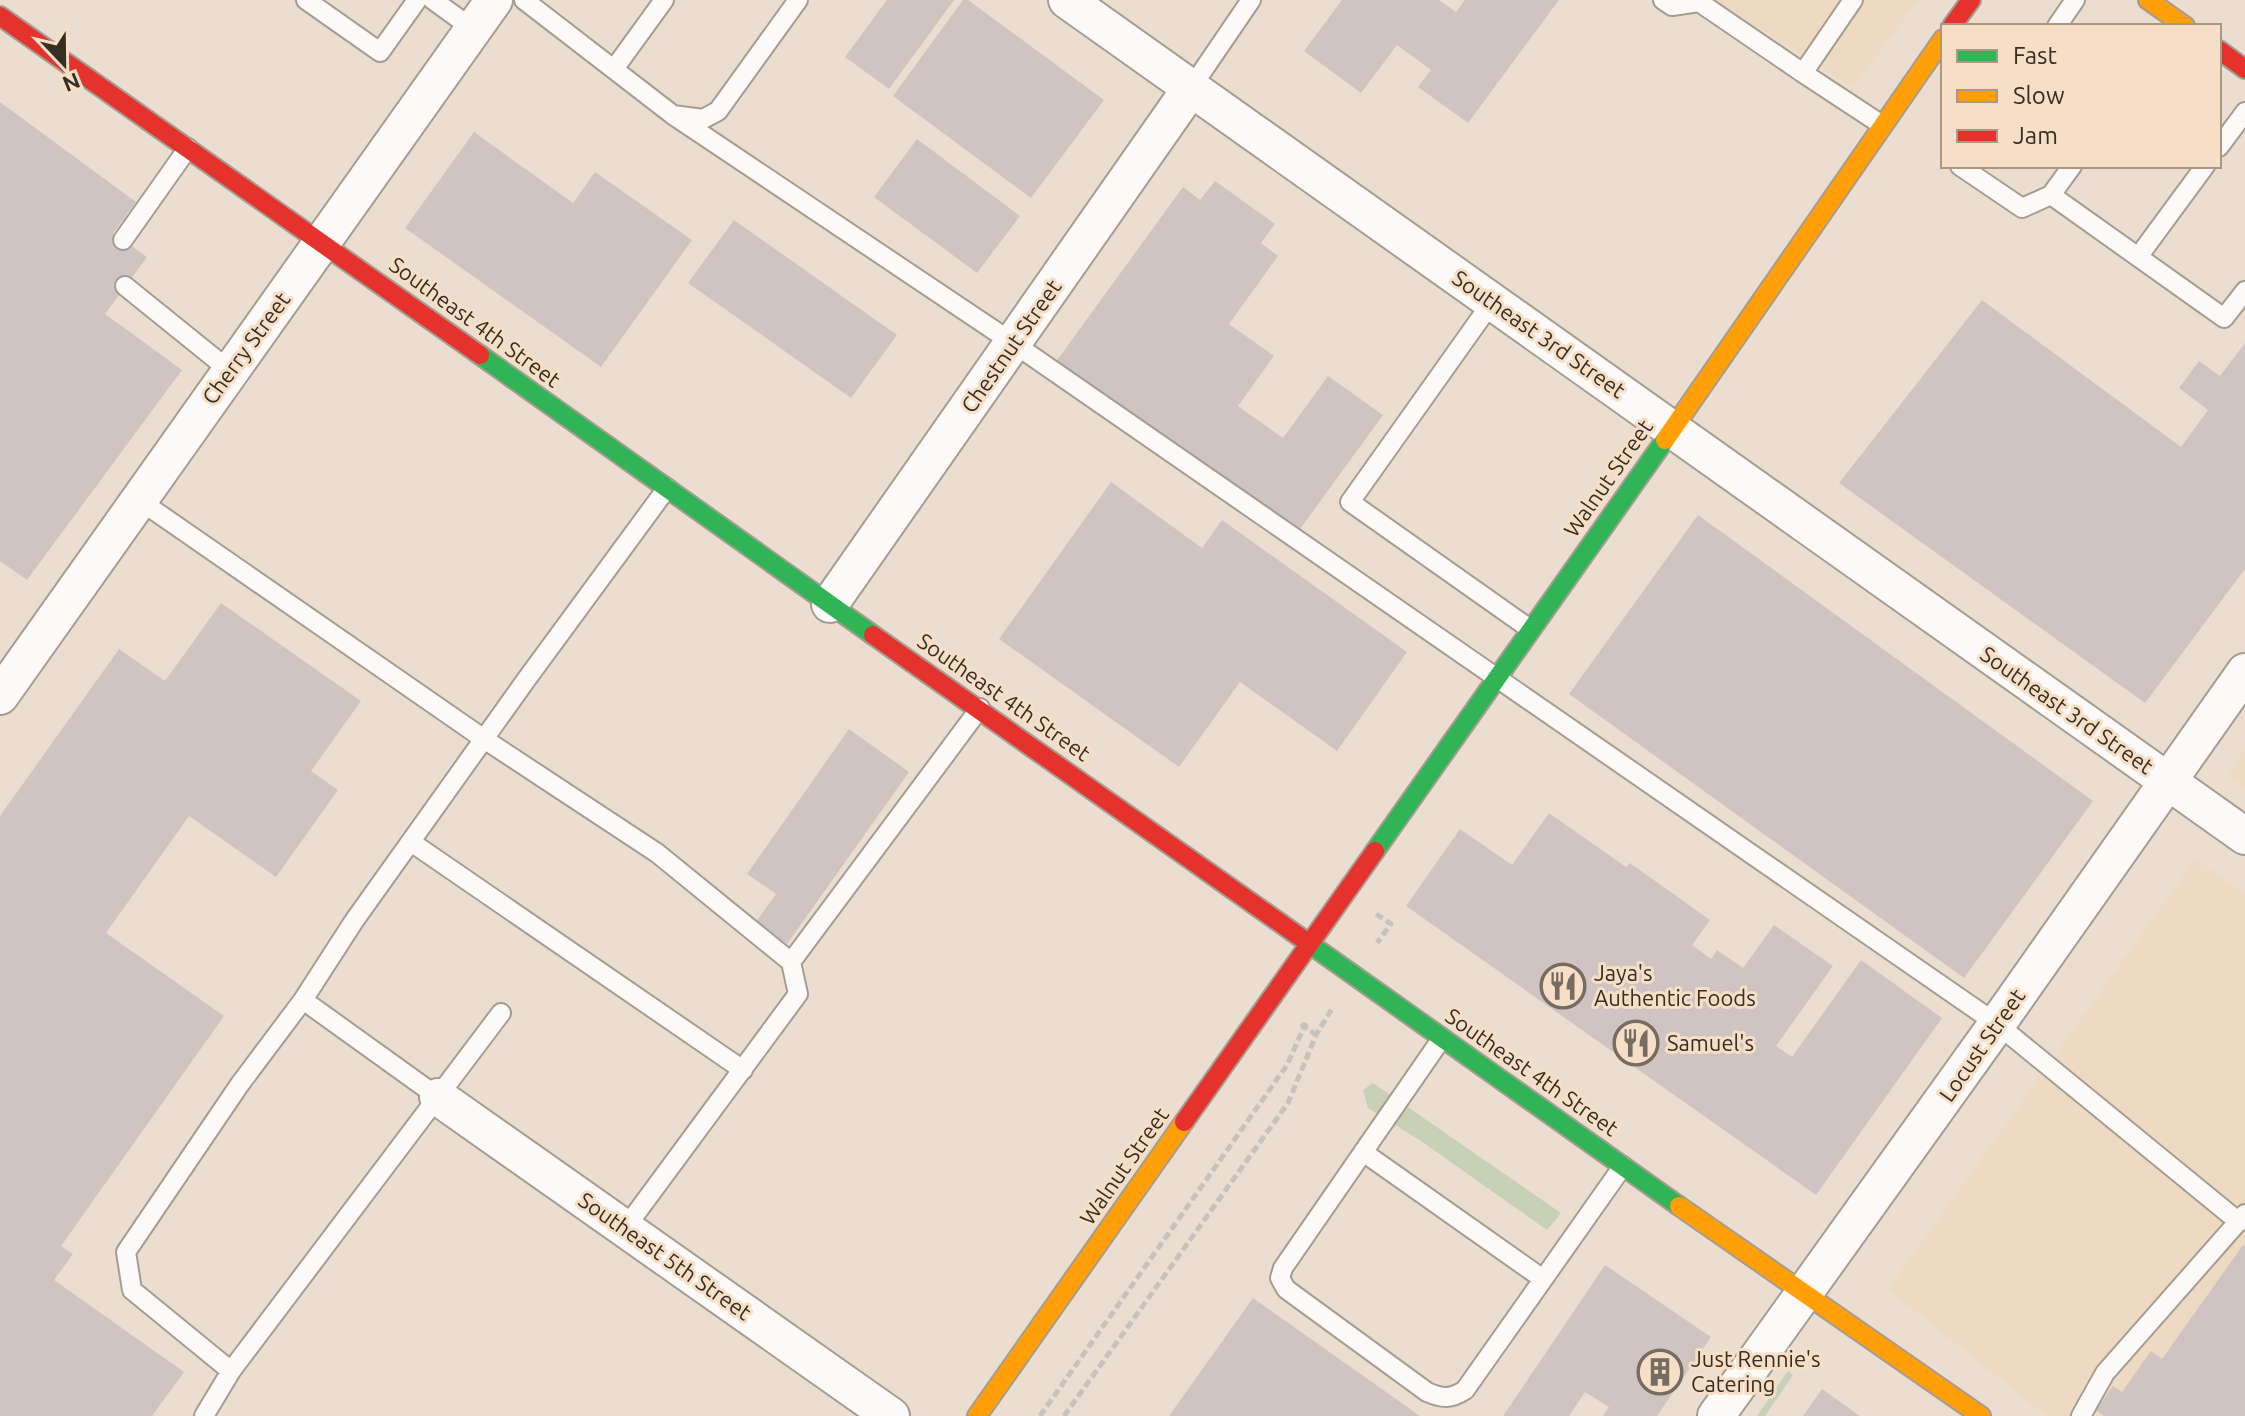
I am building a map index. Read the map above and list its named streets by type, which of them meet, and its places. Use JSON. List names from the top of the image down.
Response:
{
  "streets": {
    "street": [
      "Southeast 4th Street",
      "Southeast 3rd Street",
      "Chestnut Street",
      "Cherry Street",
      "Walnut Street",
      "Locust Street",
      "Southeast 5th Street"
    ]
  },
  "crossings": [
    ["Southeast 4th Street", "Chestnut Street"],
    ["Southeast 4th Street", "Cherry Street"],
    ["Southeast 4th Street", "Walnut Street"],
    ["Southeast 4th Street", "Locust Street"],
    ["Southeast 3rd Street", "Chestnut Street"],
    ["Southeast 3rd Street", "Walnut Street"],
    ["Southeast 3rd Street", "Locust Street"]
  ],
  "places": {
    "restaurant": ["Jaya's Authentic Foods", "Samuel's"],
    "building": ["Just Rennie's Catering"]
  },
  "legend": ["Fast", "Slow", "Jam"],
  "north": "bottom"
}
